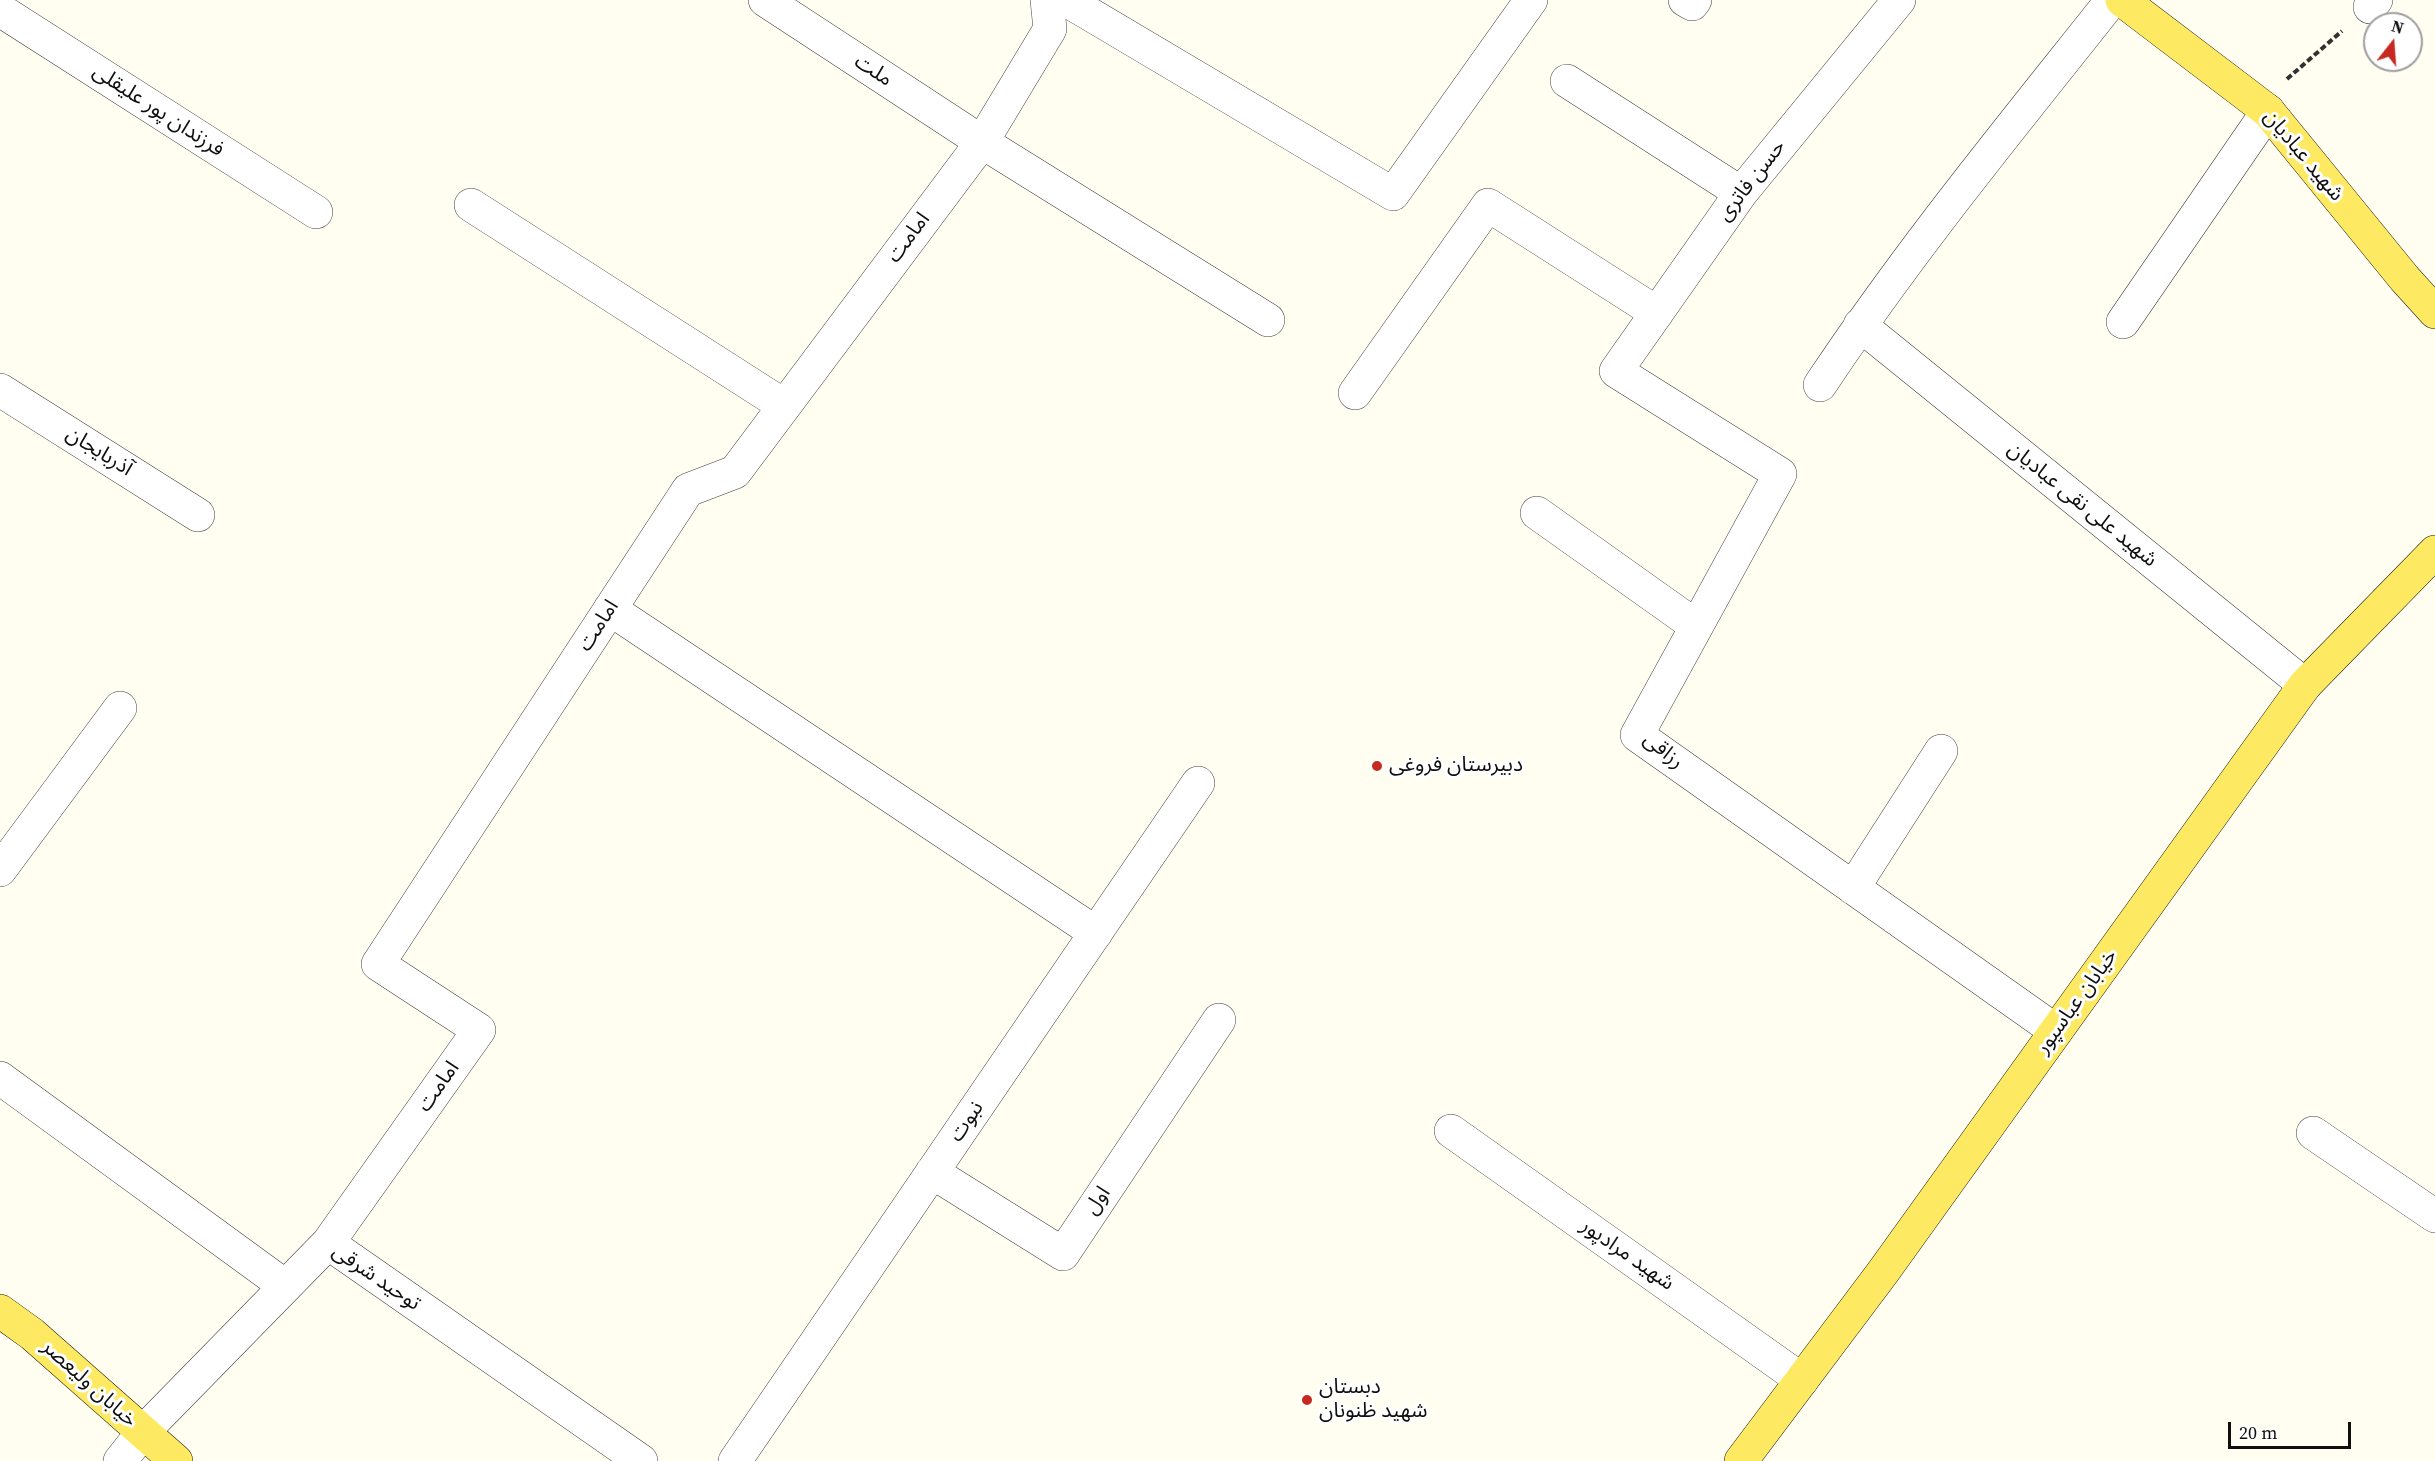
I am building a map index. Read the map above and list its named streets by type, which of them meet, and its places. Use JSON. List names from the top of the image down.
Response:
{
  "streets": {
    "main road": ["شهید عبادیان", "خیابان عباسپور", "خیابان ولیعصر"],
    "street": [
      "ملت",
      "فرزندان پور علیقلی",
      "حسن فاتری",
      "امامت",
      "آذربایجان",
      "شهید علی نقی عبادیان",
      "رزاقی",
      "نبوت",
      "اول",
      "شهید مرادپور",
      "توحید شرقی"
    ]
  },
  "crossings": [
    ["ملت", "امامت"],
    ["حسن فاتری", "رزاقی"],
    ["امامت", "توحید شرقی"],
    ["شهید علی نقی عبادیان", "خیابان عباسپور"],
    ["رزاقی", "خیابان عباسپور"],
    ["خیابان عباسپور", "شهید مرادپور"],
    ["نبوت", "اول"],
    ["توحید شرقی", "خیابان ولیعصر"]
  ],
  "places": ["دبیرستان فروغی", "دبستان شهید ظنونان"],
  "scale_bar": "20 m",
  "north": "top"
}
